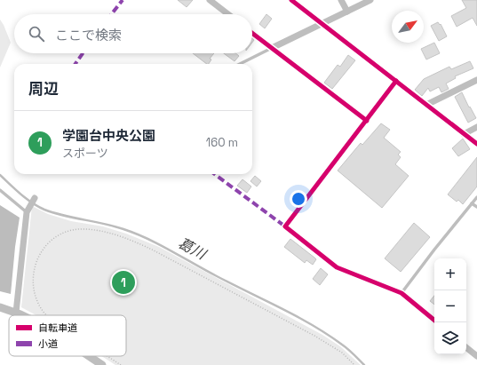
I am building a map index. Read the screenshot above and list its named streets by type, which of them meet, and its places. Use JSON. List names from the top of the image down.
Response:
{
  "water": ["葛川"],
  "legend": ["自転車道", "小道"],
  "north": "top right",
  "page": {
    "search": "ここで検索",
    "heading": "周辺",
    "list": [
      {
        "mark": "1",
        "name": "学園台中央公園",
        "note": "スポーツ",
        "value": "160 m"
      }
    ],
    "map_buttons": ["+", "−"],
    "pins": "1"
  }
}
